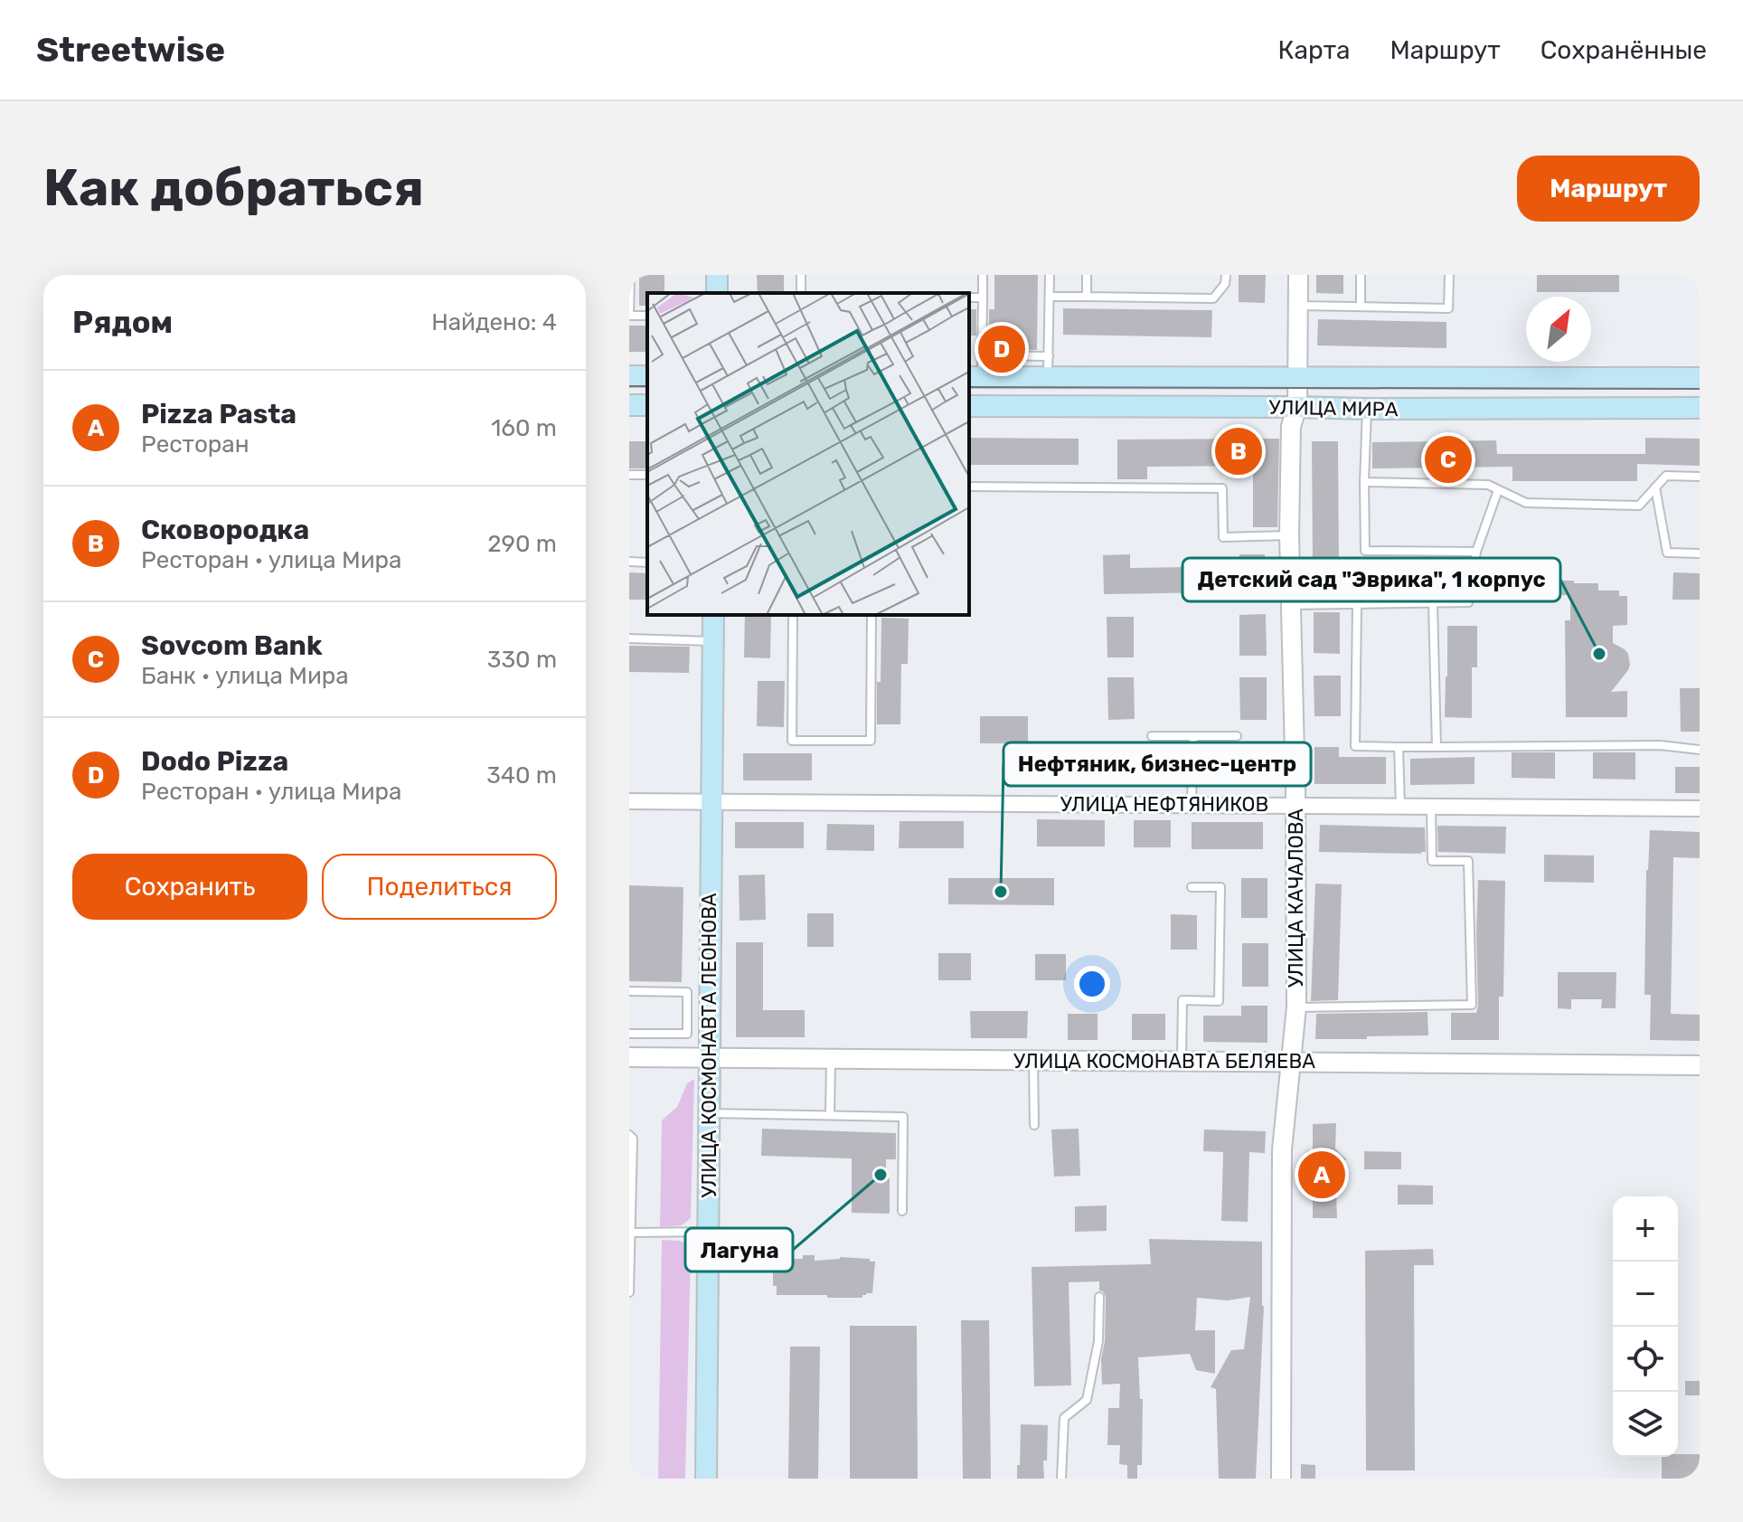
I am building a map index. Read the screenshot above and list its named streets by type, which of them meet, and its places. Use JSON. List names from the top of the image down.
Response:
{
  "streets": {
    "main road": ["УЛИЦА МИРА", "УЛИЦА КОСМОНАВТА ЛЕОНОВА"],
    "street": ["УЛИЦА НЕФТЯНИКОВ", "УЛИЦА КАЧАЛОВА", "УЛИЦА КОСМОНАВТА БЕЛЯЕВА"]
  },
  "crossings": [
    ["УЛИЦА МИРА", "УЛИЦА КАЧАЛОВА"],
    ["УЛИЦА НЕФТЯНИКОВ", "УЛИЦА КАЧАЛОВА"],
    ["УЛИЦА НЕФТЯНИКОВ", "УЛИЦА КОСМОНАВТА ЛЕОНОВА"],
    ["УЛИЦА КАЧАЛОВА", "УЛИЦА КОСМОНАВТА БЕЛЯЕВА"],
    ["УЛИЦА КОСМОНАВТА ЛЕОНОВА", "УЛИЦА КОСМОНАВТА БЕЛЯЕВА"]
  ],
  "places": ["Детский сад \"Эврика\", 1 корпус", "Нефтяник, бизнес-центр", "Лагуна"],
  "north": "top right",
  "page": {
    "header": "Streetwise",
    "nav": ["Карта", "Маршрут", "Сохранённые"],
    "buttons": [
      "Маршрут",
      ["Сохранить", "Поделиться"]
    ],
    "title": "Как добраться",
    "heading": ["Рядом", "Найдено: 4"],
    "pins": [
      "D",
      "B",
      "C",
      "A"
    ],
    "list": [
      {
        "mark": "A",
        "name": "Pizza Pasta",
        "note": "Ресторан",
        "value": "160 m"
      },
      {
        "mark": "B",
        "name": "Сковородка",
        "note": "Ресторан · улица Мира",
        "value": "290 m"
      },
      {
        "mark": "C",
        "name": "Sovcom Bank",
        "note": "Банк · улица Мира",
        "value": "330 m"
      },
      {
        "mark": "D",
        "name": "Dodo Pizza",
        "note": "Ресторан · улица Мира",
        "value": "340 m"
      }
    ],
    "map_buttons": ["+", "−"]
  }
}
